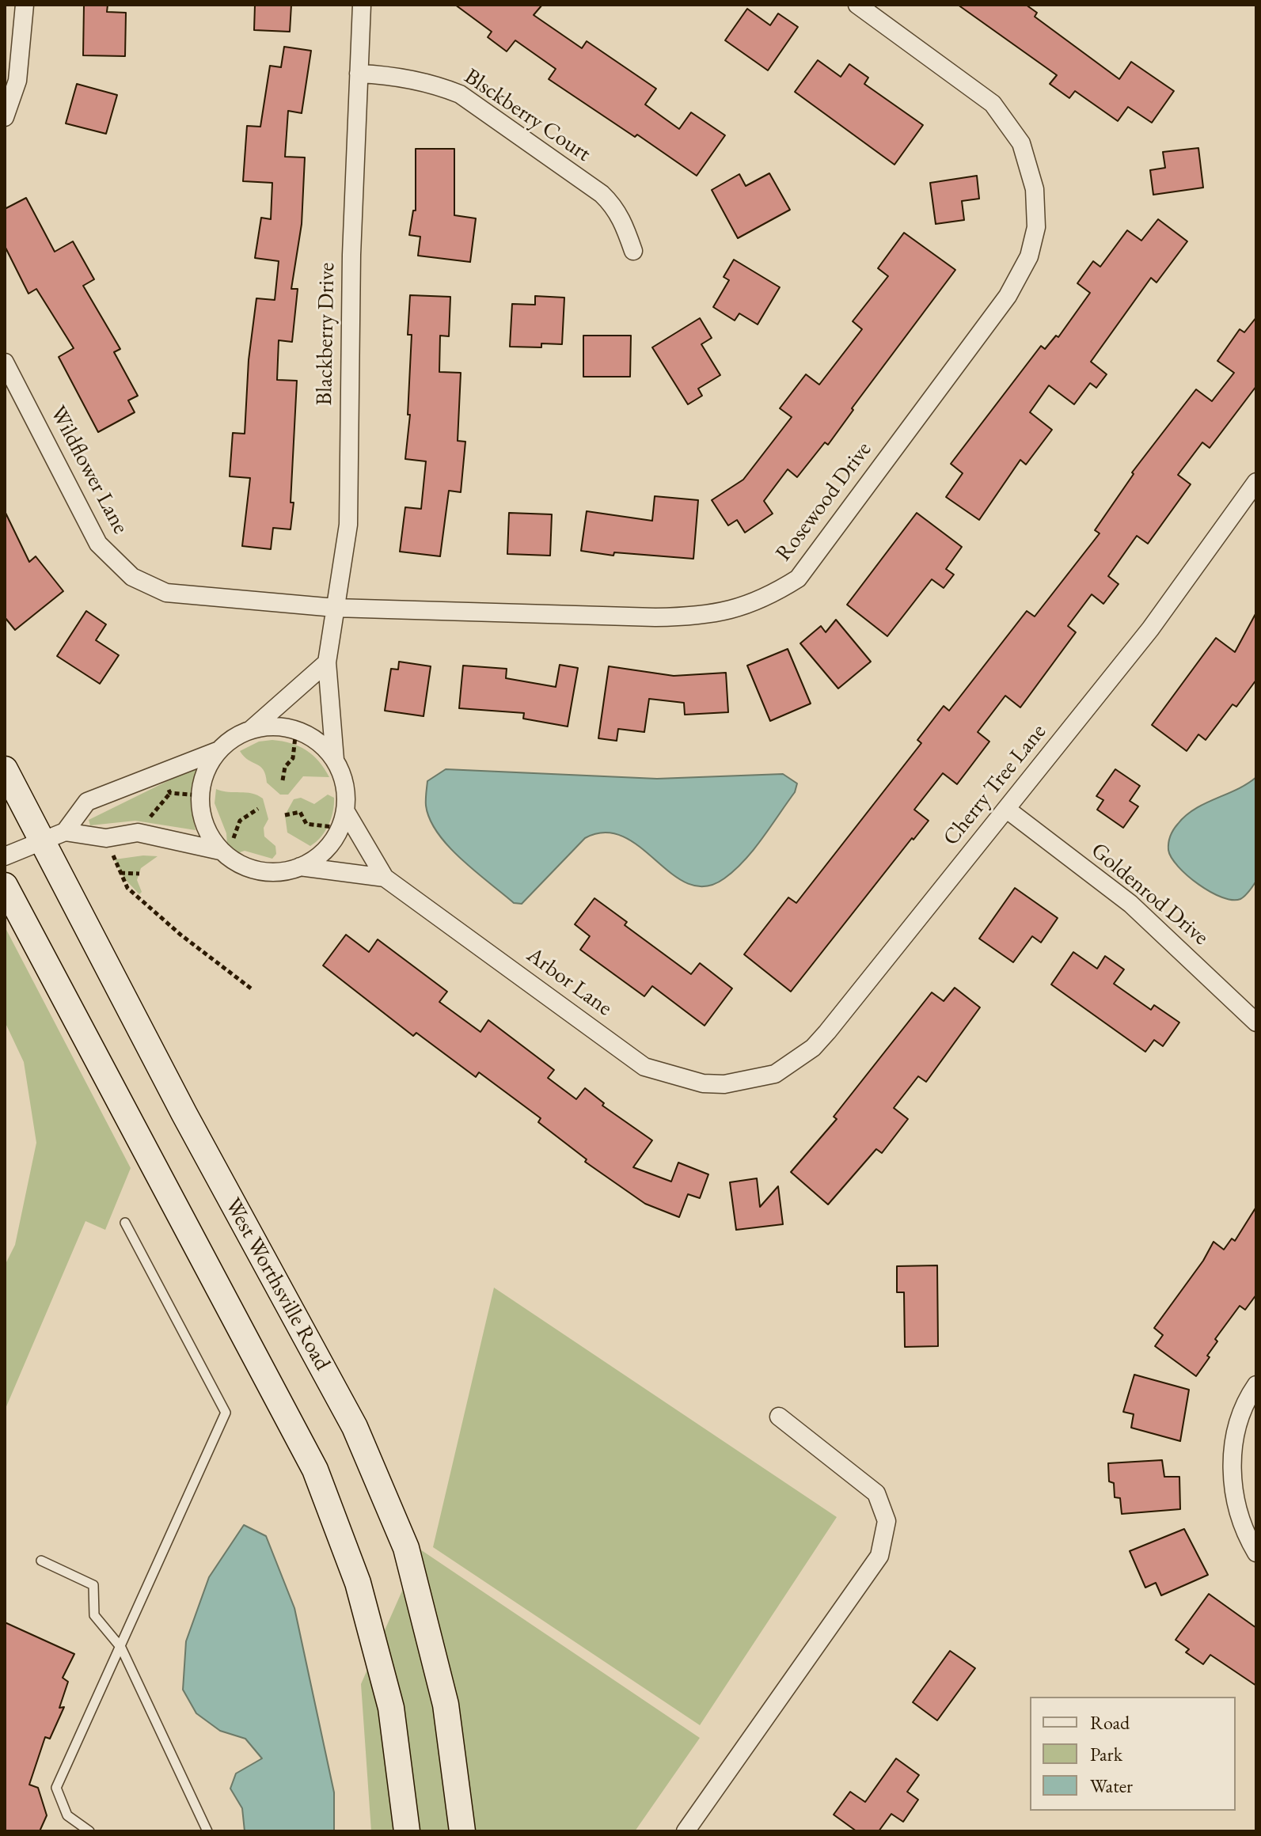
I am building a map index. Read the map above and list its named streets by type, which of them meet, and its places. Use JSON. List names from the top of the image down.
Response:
{
  "streets": {
    "main road": ["West Worthsville Road"],
    "street": [
      "Blsckberry Court",
      "Blackberry Drive",
      "Wildflower Lane",
      "Rosewood Drive",
      "Cherry Tree Lane",
      "Goldenrod Drive",
      "Arbor Lane"
    ]
  },
  "crossings": [
    ["Blsckberry Court", "Blackberry Drive"],
    ["Blackberry Drive", "Wildflower Lane"],
    ["Blackberry Drive", "Rosewood Drive"],
    ["Blackberry Drive", "Arbor Lane"],
    ["Blackberry Drive", "West Worthsville Road"],
    ["Wildflower Lane", "Rosewood Drive"],
    ["Cherry Tree Lane", "Goldenrod Drive"],
    ["Cherry Tree Lane", "Arbor Lane"]
  ],
  "legend": ["Road", "Park", "Water"]
}
